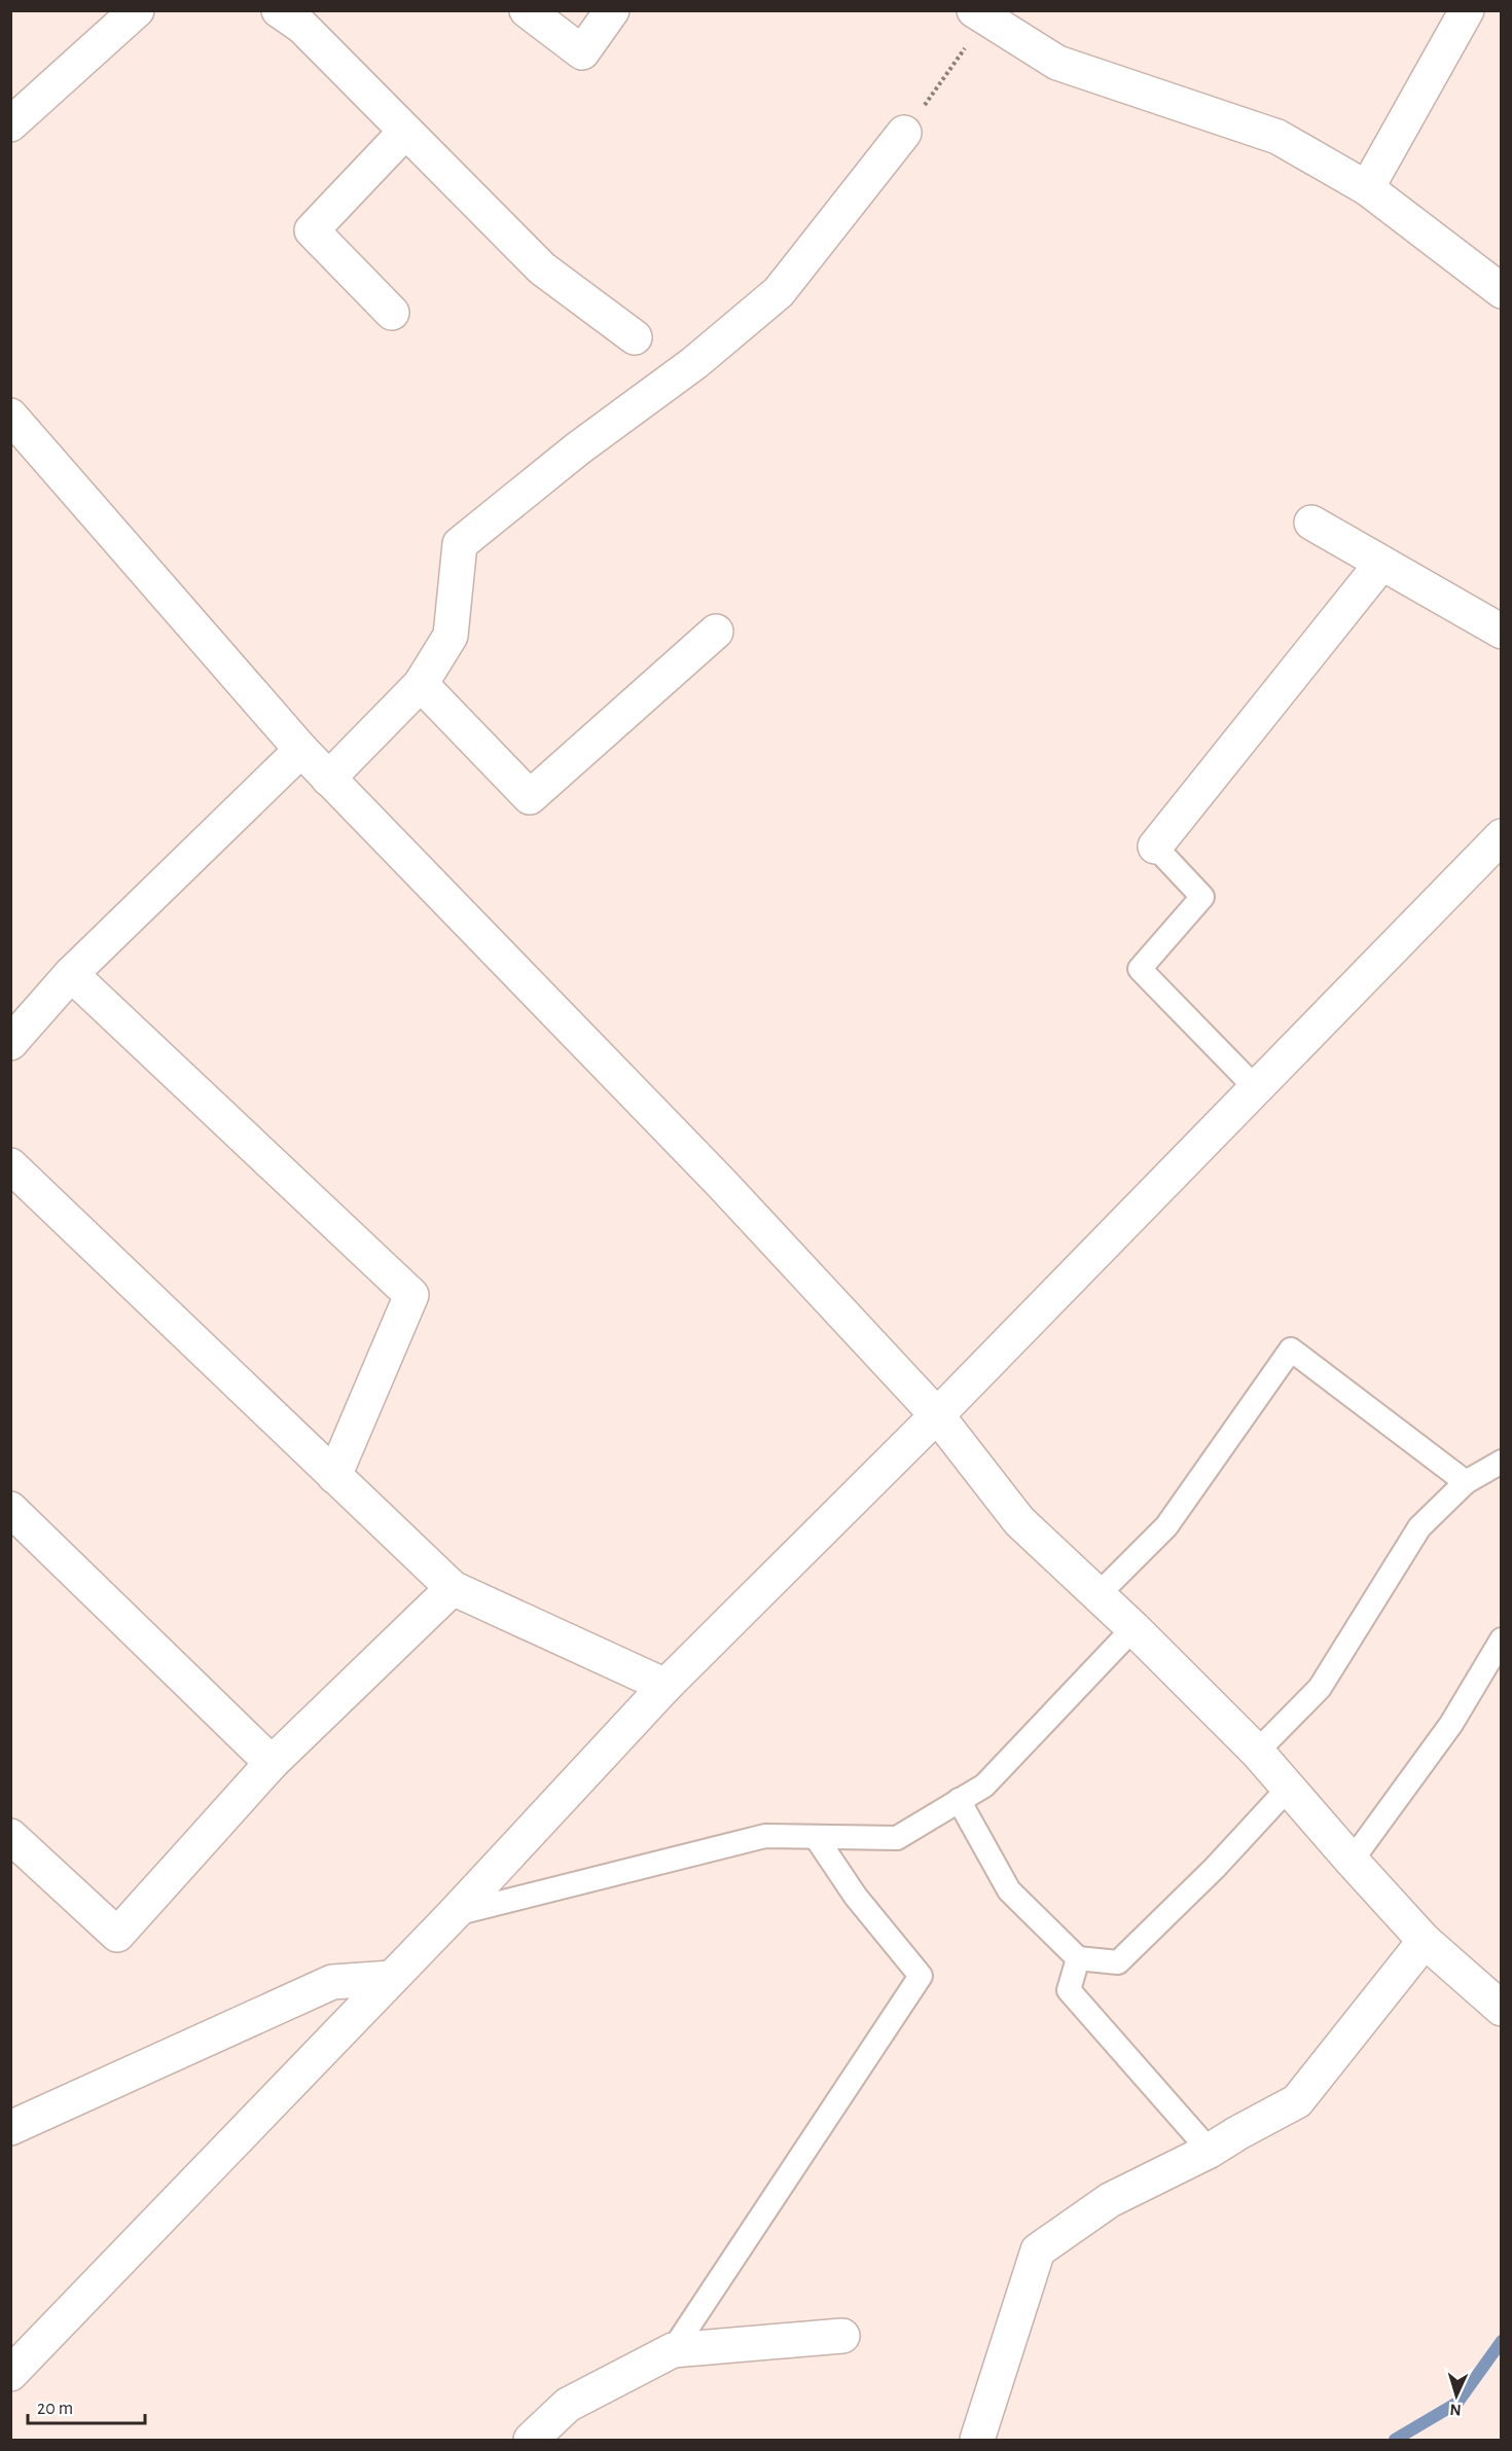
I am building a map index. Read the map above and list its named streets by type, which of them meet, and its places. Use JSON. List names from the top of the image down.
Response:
{
  "scale_bar": "20 m",
  "north": "bottom"
}
